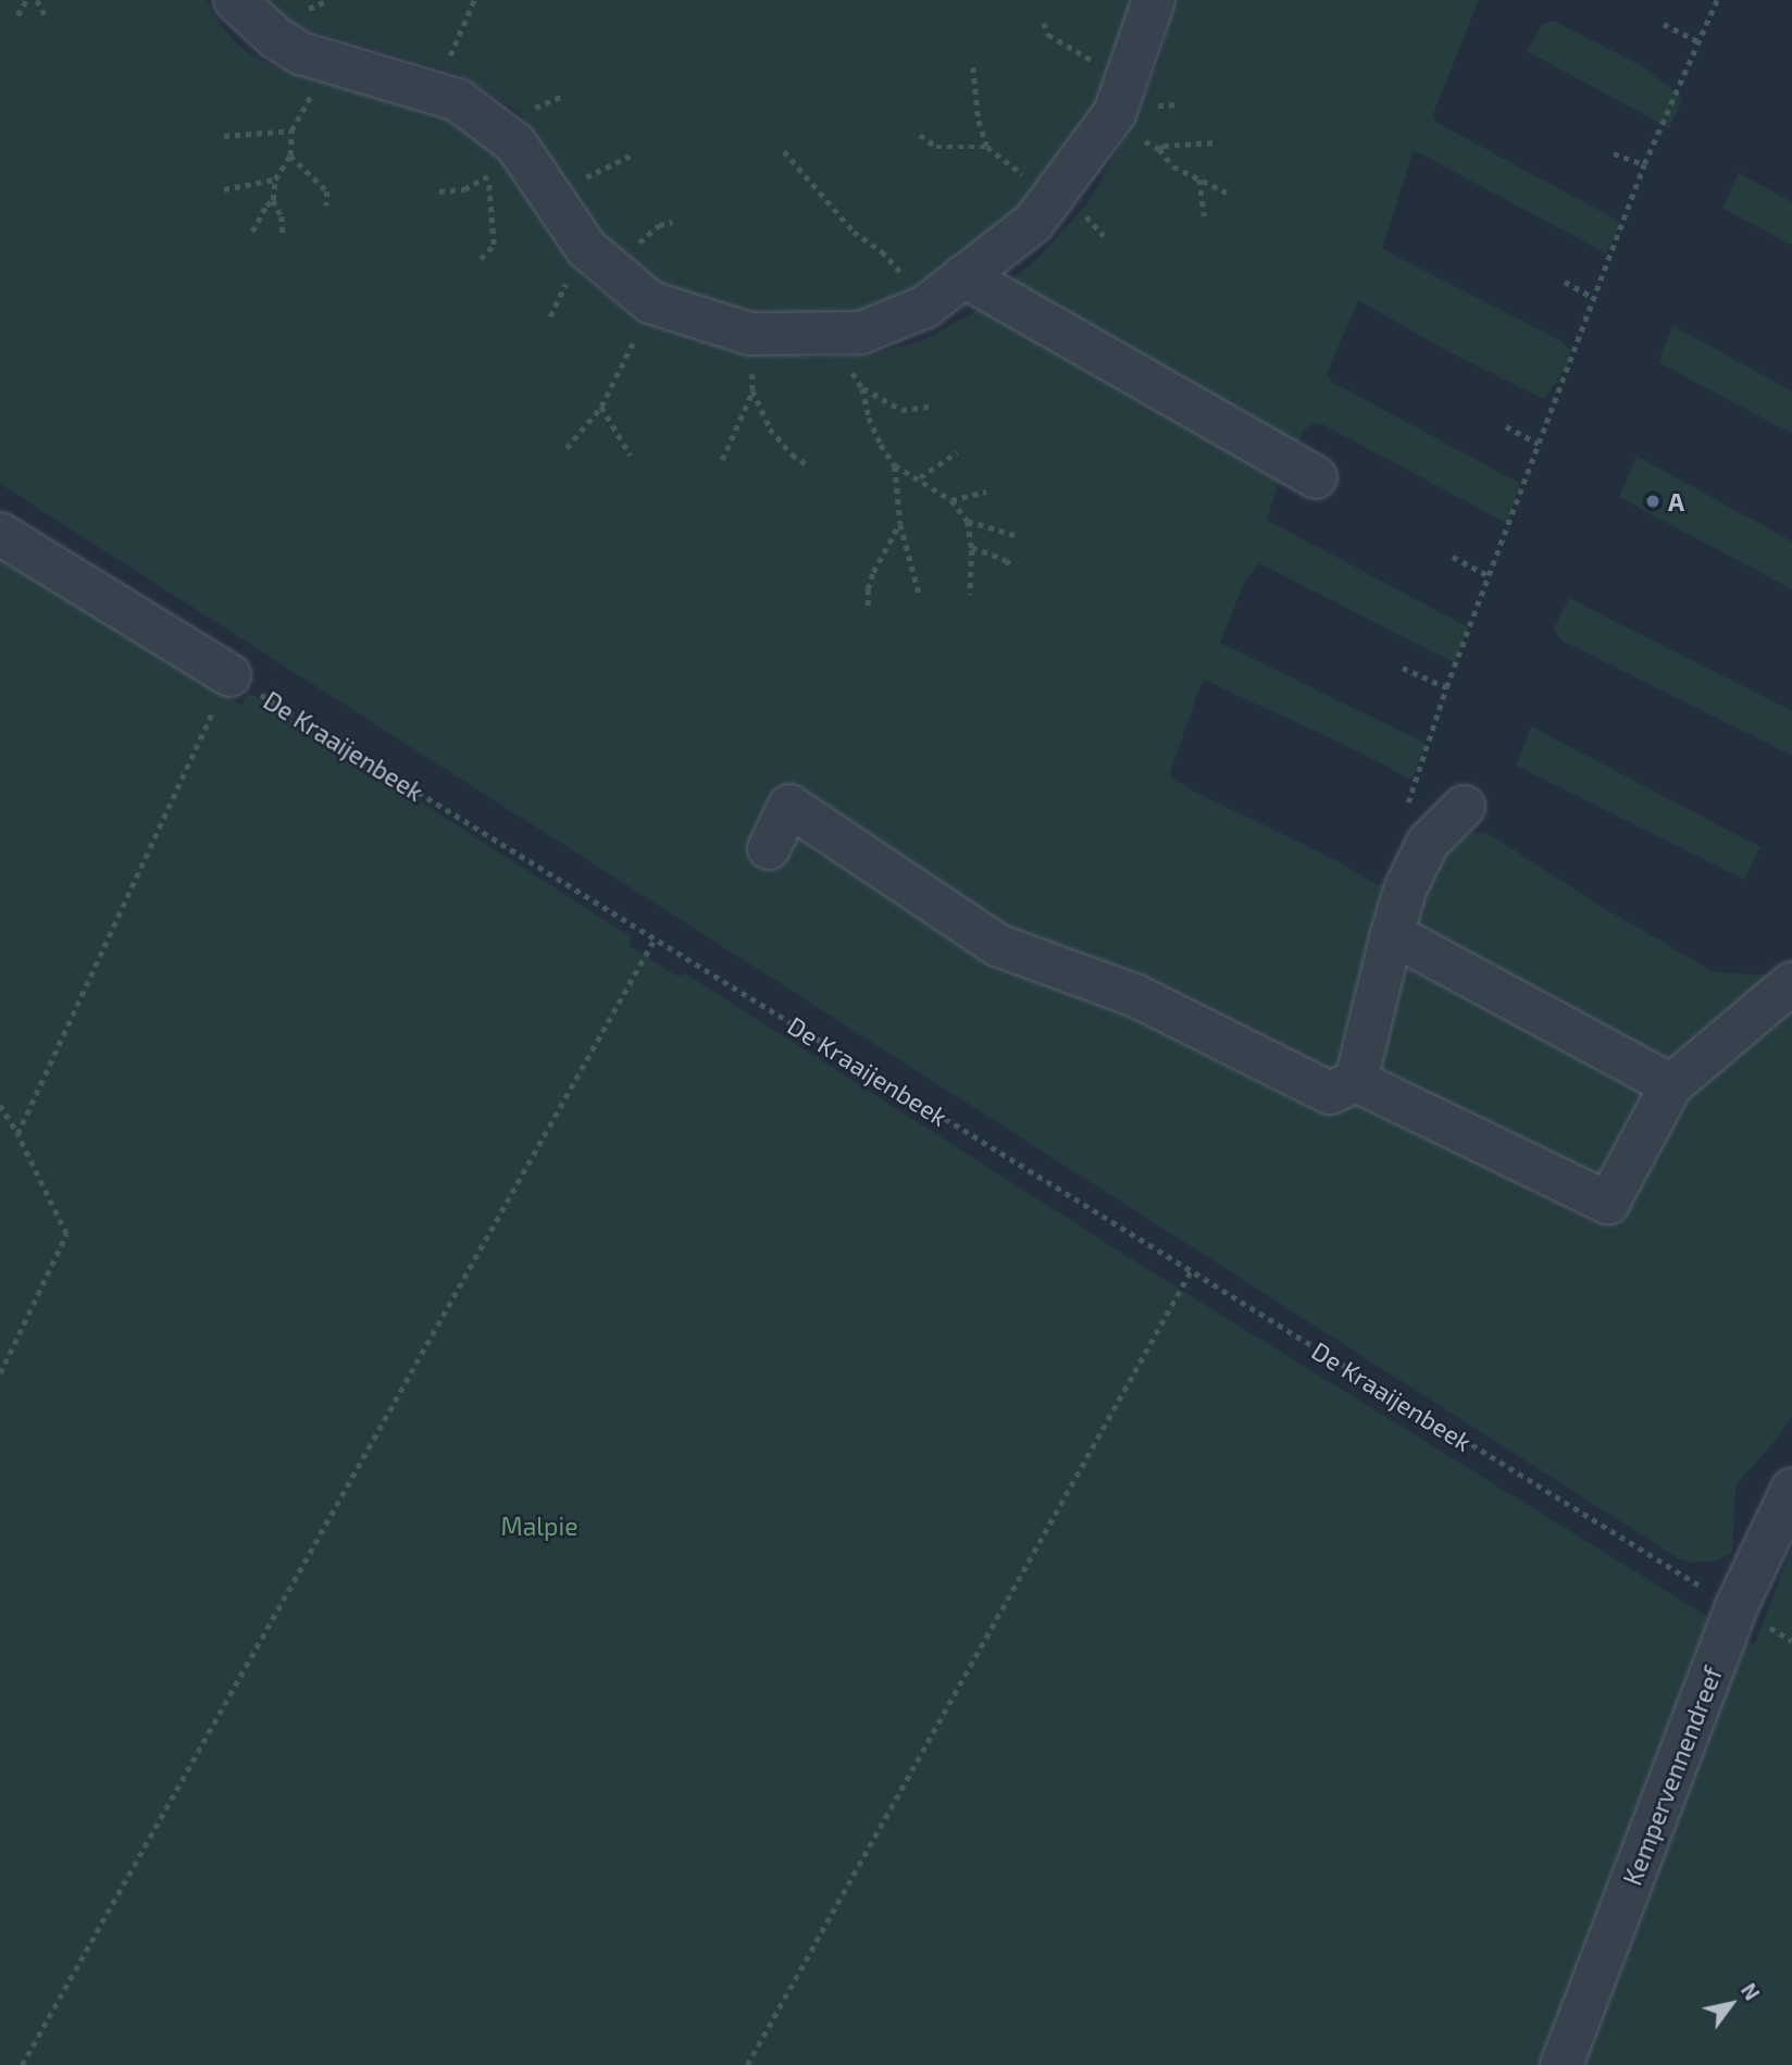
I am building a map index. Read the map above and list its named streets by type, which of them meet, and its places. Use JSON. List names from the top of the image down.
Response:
{
  "streets": {
    "street": ["Kempervennendreef"],
    "path": ["De Kraaijenbeek"]
  },
  "crossings": [
    ["De Kraaijenbeek", "Kempervennendreef"]
  ],
  "parks": ["Malpie"],
  "places": ["A"],
  "north": "top right"
}
